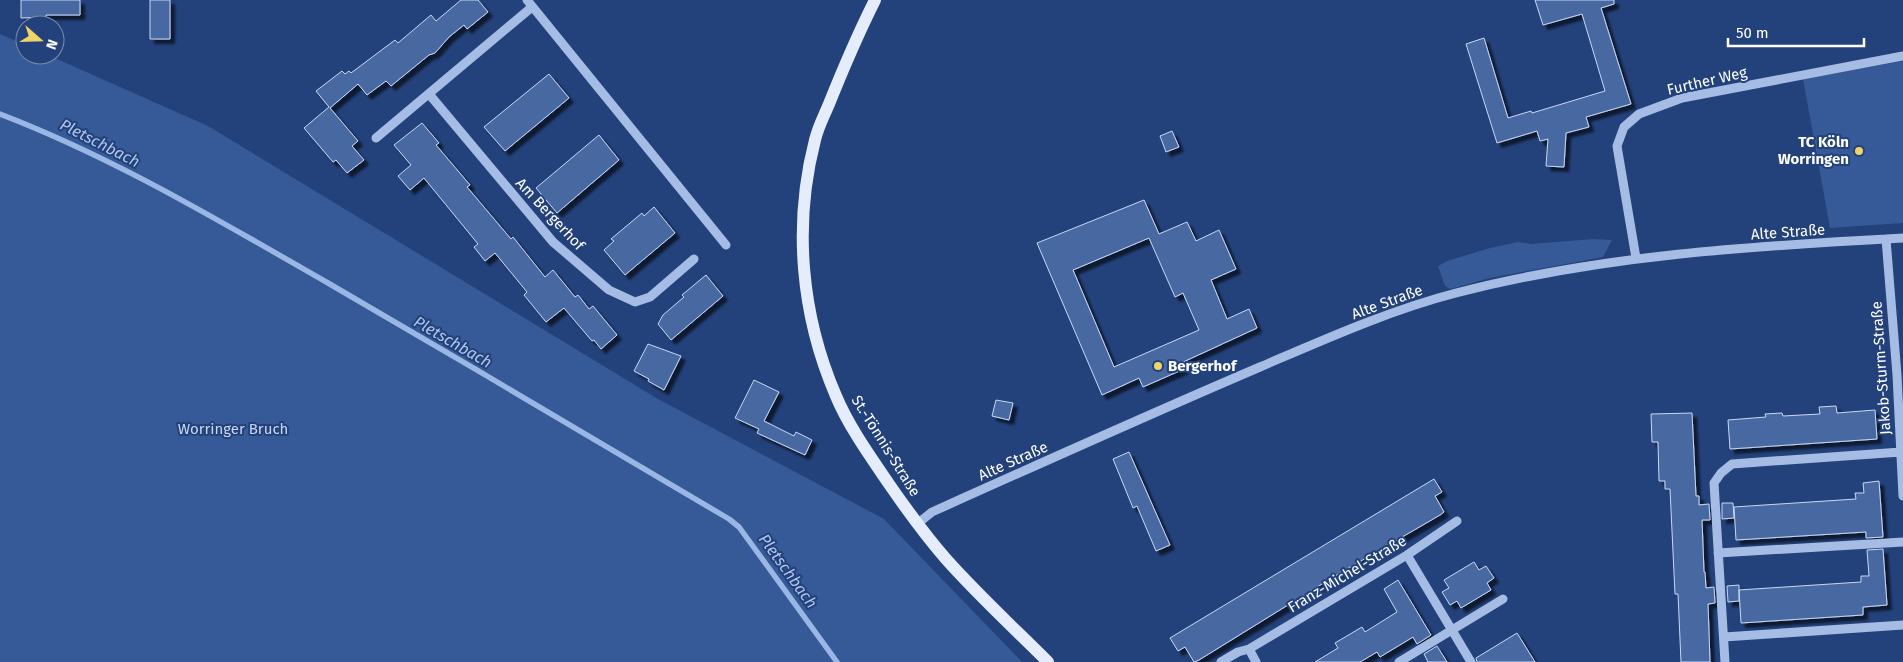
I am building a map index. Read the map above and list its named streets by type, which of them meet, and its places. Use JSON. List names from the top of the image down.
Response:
{
  "streets": {
    "main road": ["St.-Tönnis-Straße"],
    "street": [
      "Further Weg",
      "Am Bergerhof",
      "Alte Straße",
      "Jakob-Sturm-Straße",
      "Franz-Michel-Straße"
    ]
  },
  "crossings": [
    ["Further Weg", "Alte Straße"],
    ["Alte Straße", "Jakob-Sturm-Straße"],
    ["Alte Straße", "St.-Tönnis-Straße"]
  ],
  "water": ["Pletschbach"],
  "parks": ["Worringer Bruch"],
  "places": ["TC Köln Worringen", "Bergerhof"],
  "scale_bar": "50 m",
  "north": "right"
}
